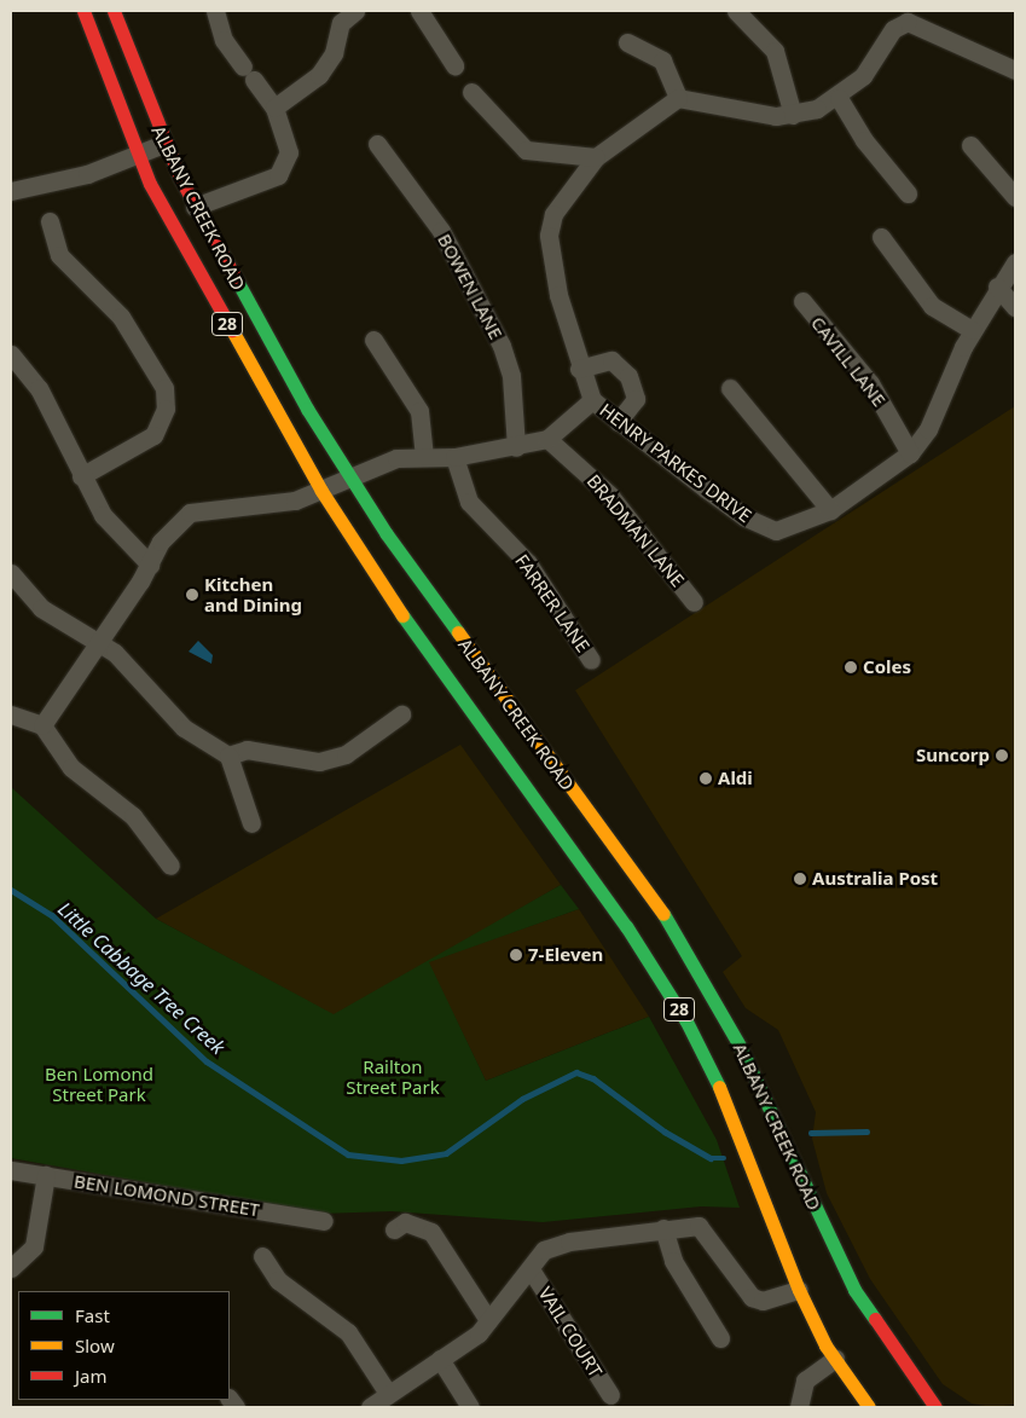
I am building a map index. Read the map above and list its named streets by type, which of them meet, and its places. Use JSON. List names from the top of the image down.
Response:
{
  "streets": {
    "main road": ["ALBANY CREEK ROAD", "28"],
    "street": [
      "BOWEN LANE",
      "CAVILL LANE",
      "HENRY PARKES DRIVE",
      "BRADMAN LANE",
      "FARRER LANE",
      "BEN LOMOND STREET",
      "VAIL COURT"
    ]
  },
  "crossings": [
    ["CAVILL LANE", "HENRY PARKES DRIVE"]
  ],
  "water": ["Little Cabbage Tree Creek"],
  "parks": ["Railton Street Park", "Ben Lomond Street Park"],
  "places": [
    "Kitchen and Dining",
    "Coles",
    "Suncorp",
    "Aldi",
    "Australia Post",
    "7-Eleven"
  ],
  "legend": ["Fast", "Slow", "Jam"]
}
